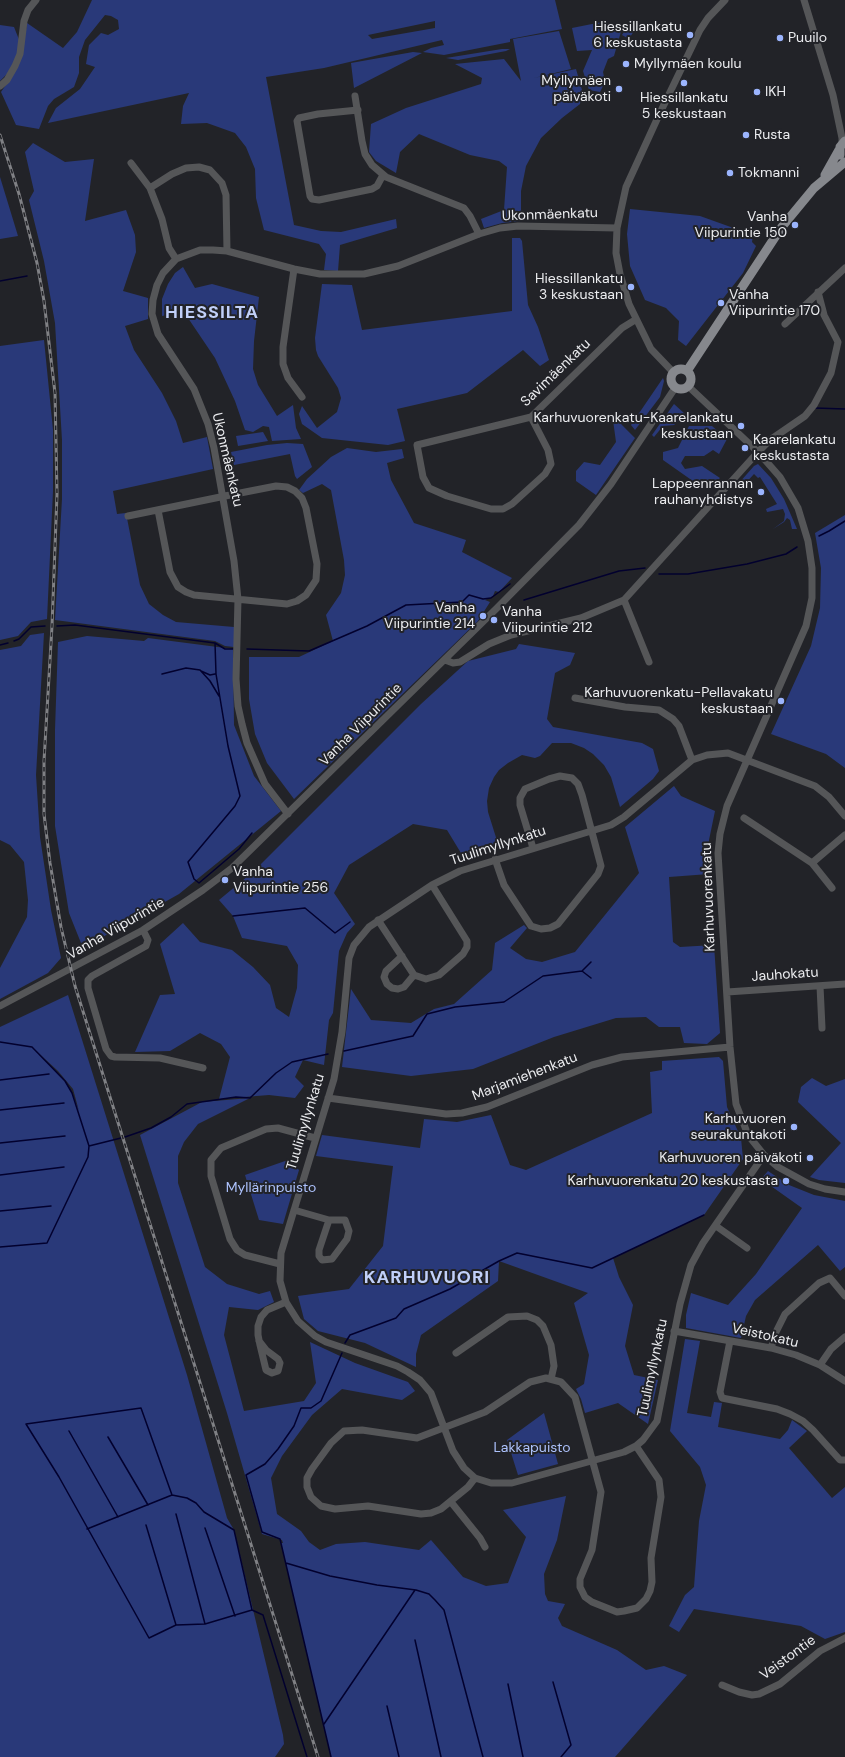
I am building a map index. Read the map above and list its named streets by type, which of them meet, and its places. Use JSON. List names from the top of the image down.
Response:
{
  "streets": {
    "street": [
      "Ukonmäenkatu",
      "Savimäenkatu",
      "Vanha Viipurintie",
      "Tuulimyllynkatu",
      "Karhuvuorenkatu",
      "Jauhokatu",
      "Marjamiehenkatu",
      "Veistokatu",
      "Veistontie"
    ]
  },
  "crossings": [
    ["Ukonmäenkatu", "Vanha Viipurintie"],
    ["Vanha Viipurintie", "Karhuvuorenkatu"],
    ["Tuulimyllynkatu", "Karhuvuorenkatu"],
    ["Tuulimyllynkatu", "Marjamiehenkatu"],
    ["Tuulimyllynkatu", "Veistokatu"],
    ["Karhuvuorenkatu", "Jauhokatu"],
    ["Karhuvuorenkatu", "Marjamiehenkatu"]
  ],
  "districts": ["HIESSILTA", "KARHUVUORI"],
  "parks": ["Myllärinpuisto", "Lakkapuisto"],
  "places": [
    "Hiessillankatu 6 keskustasta",
    "Puuilo",
    "Myllymäen koulu",
    "Hiessillankatu 5 keskustaan",
    "Myllymäen päiväkoti",
    "IKH",
    "Rusta",
    "Tokmanni",
    "Vanha Viipurintie 150",
    "Hiessillankatu 3 keskustaan",
    "Vanha Viipurintie 170",
    "Karhuvuorenkatu-Kaarelankatu keskustaan",
    "Kaarelankatu keskustasta",
    "Lappeenrannan rauhanyhdistys",
    "Vanha Viipurintie 214",
    "Vanha Viipurintie 212",
    "Karhuvuorenkatu-Pellavakatu keskustaan",
    "Vanha Viipurintie 256",
    "Karhuvuoren seurakuntakoti",
    "Karhuvuoren päiväkoti",
    "Karhuvuorenkatu 20 keskustasta"
  ]
}
